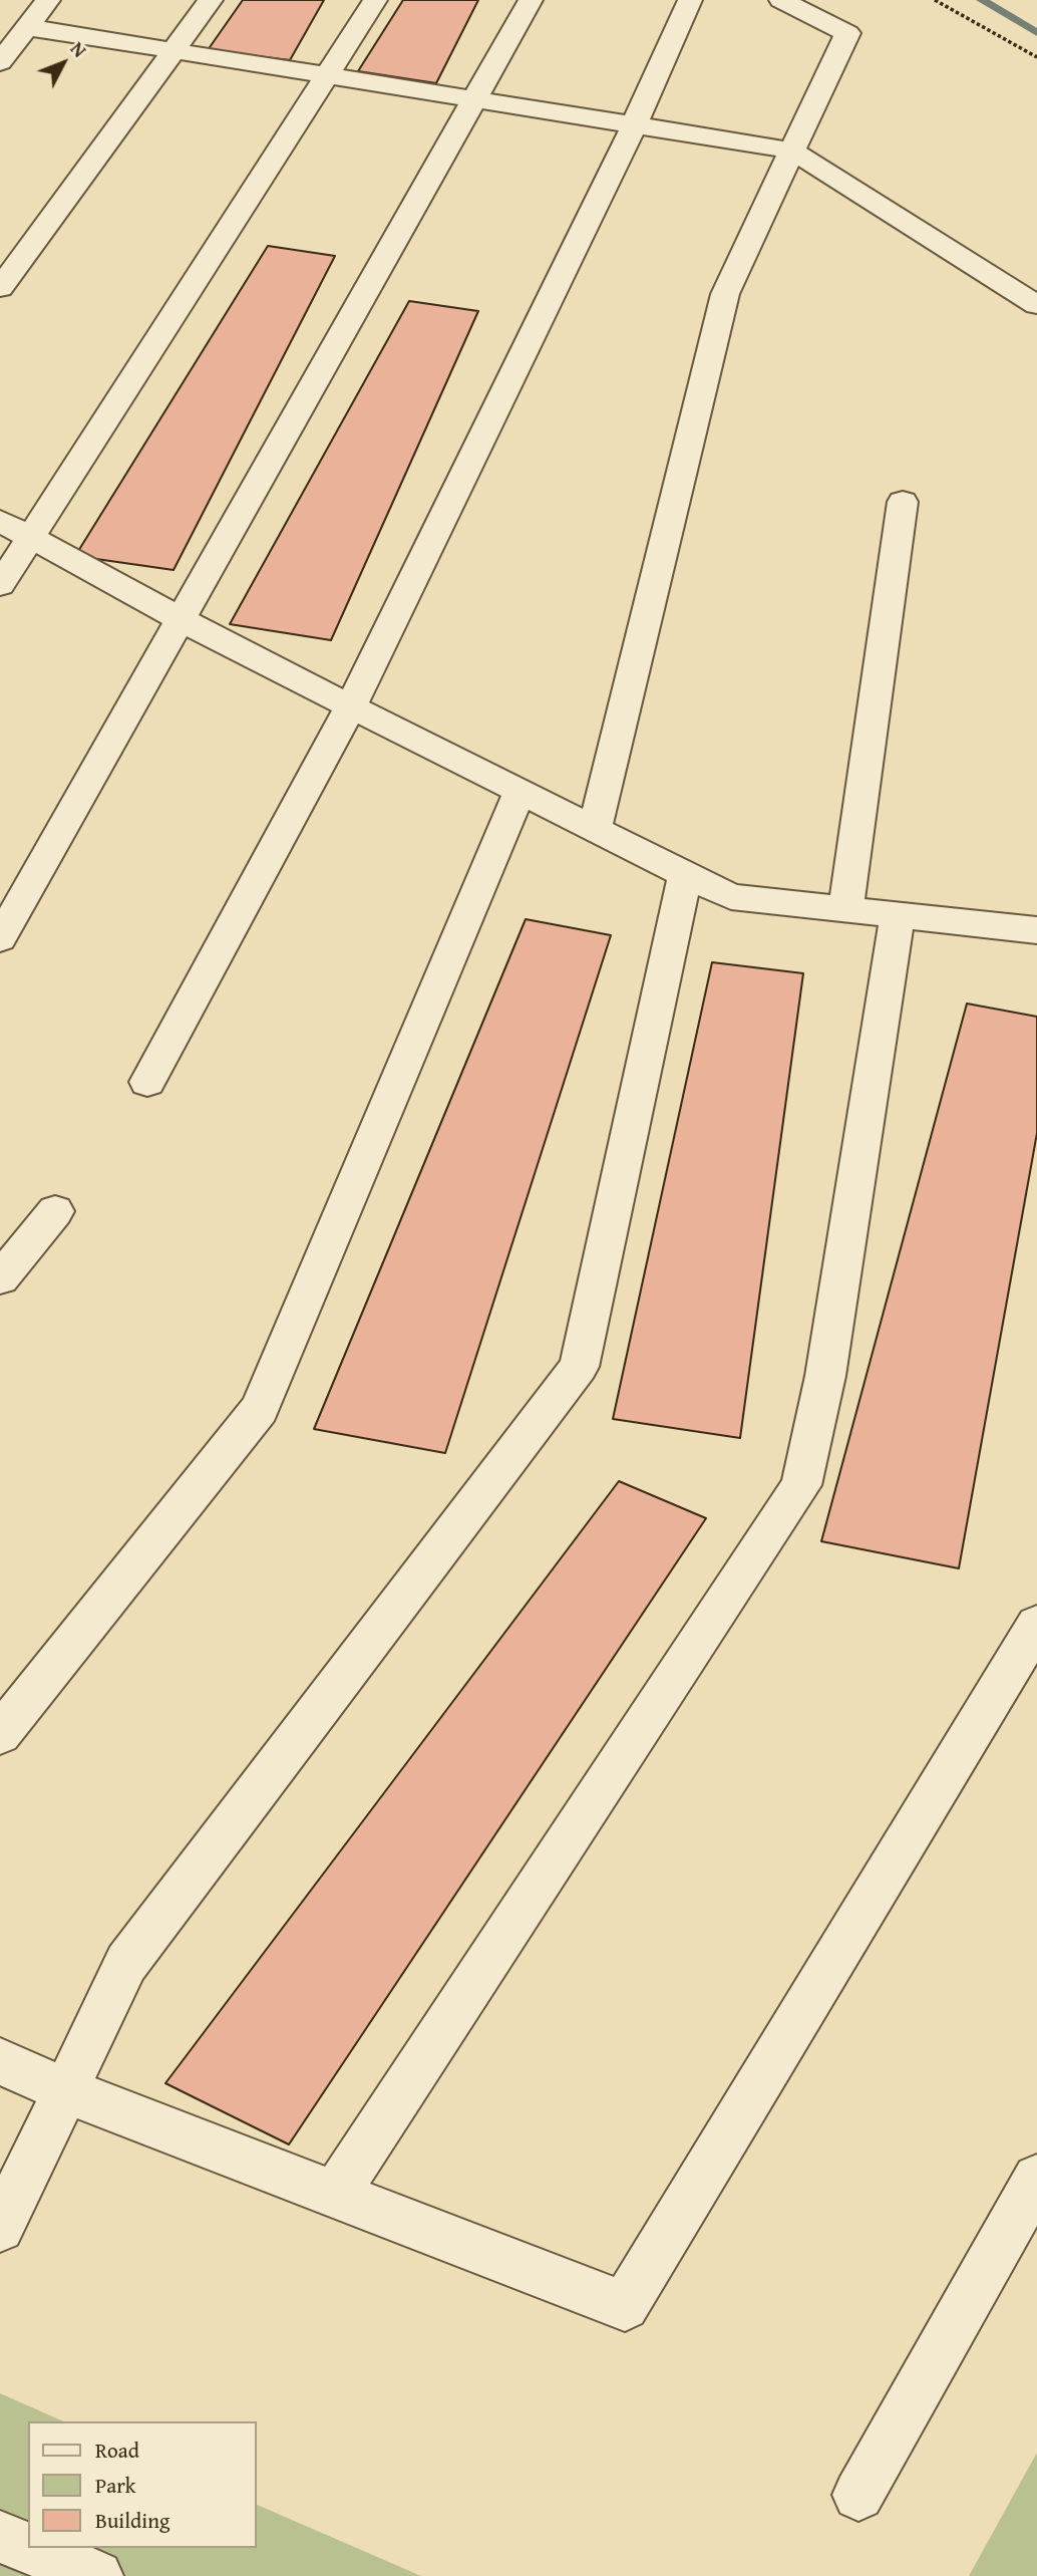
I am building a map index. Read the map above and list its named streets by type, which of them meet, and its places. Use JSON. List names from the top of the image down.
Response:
{
  "legend": ["Road", "Park", "Building"],
  "north": "top right"
}
